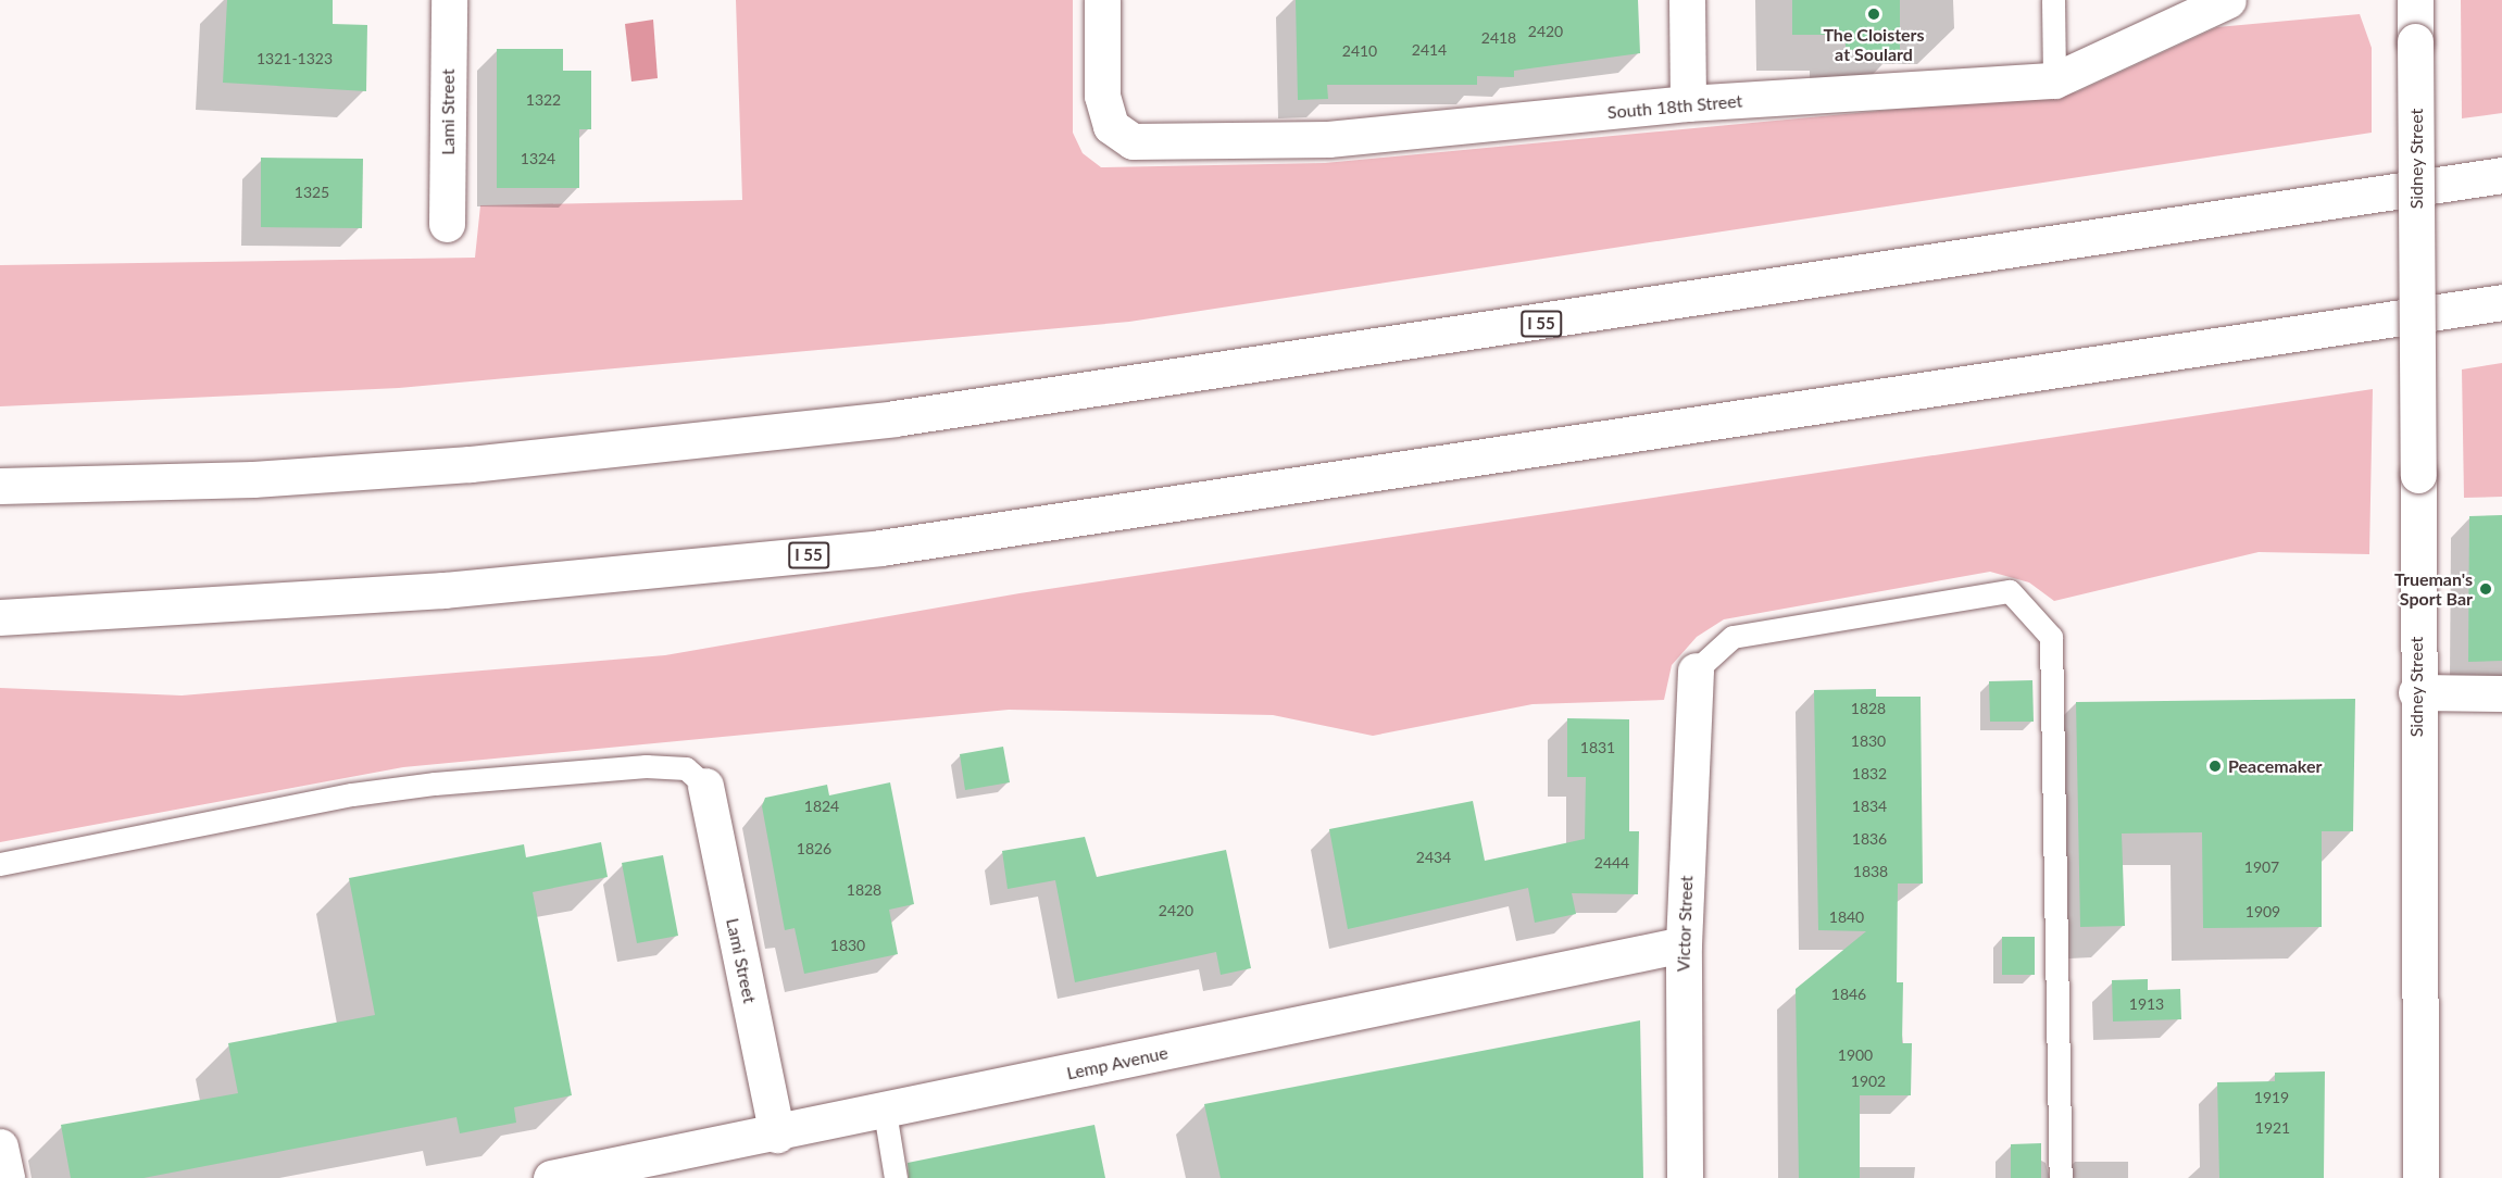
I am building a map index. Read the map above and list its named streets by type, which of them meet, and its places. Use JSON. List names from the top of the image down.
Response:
{
  "streets": {
    "main road": [
      "South 18th Street",
      "Lami Street",
      "Sidney Street",
      "I 55",
      "Victor Street",
      "Lemp Avenue"
    ]
  },
  "crossings": [
    ["Lami Street", "Lemp Avenue"],
    ["Victor Street", "Lemp Avenue"]
  ],
  "places": ["The Cloisters at Soulard", "Trueman's Sport Bar", "Peacemaker"],
  "house_numbers": [
    "2420",
    "2418",
    "2414",
    "2410",
    "1321-1323",
    "1322",
    "1324",
    "1325",
    "1828",
    "1830",
    "1831",
    "1832",
    "1824",
    "1834",
    "1836",
    "1826",
    "2434",
    "2444",
    "1907",
    "1838",
    "1828",
    "2420",
    "1909",
    "1840",
    "1830",
    "1846",
    "1913",
    "1900",
    "1902",
    "1919",
    "1921"
  ]
}
